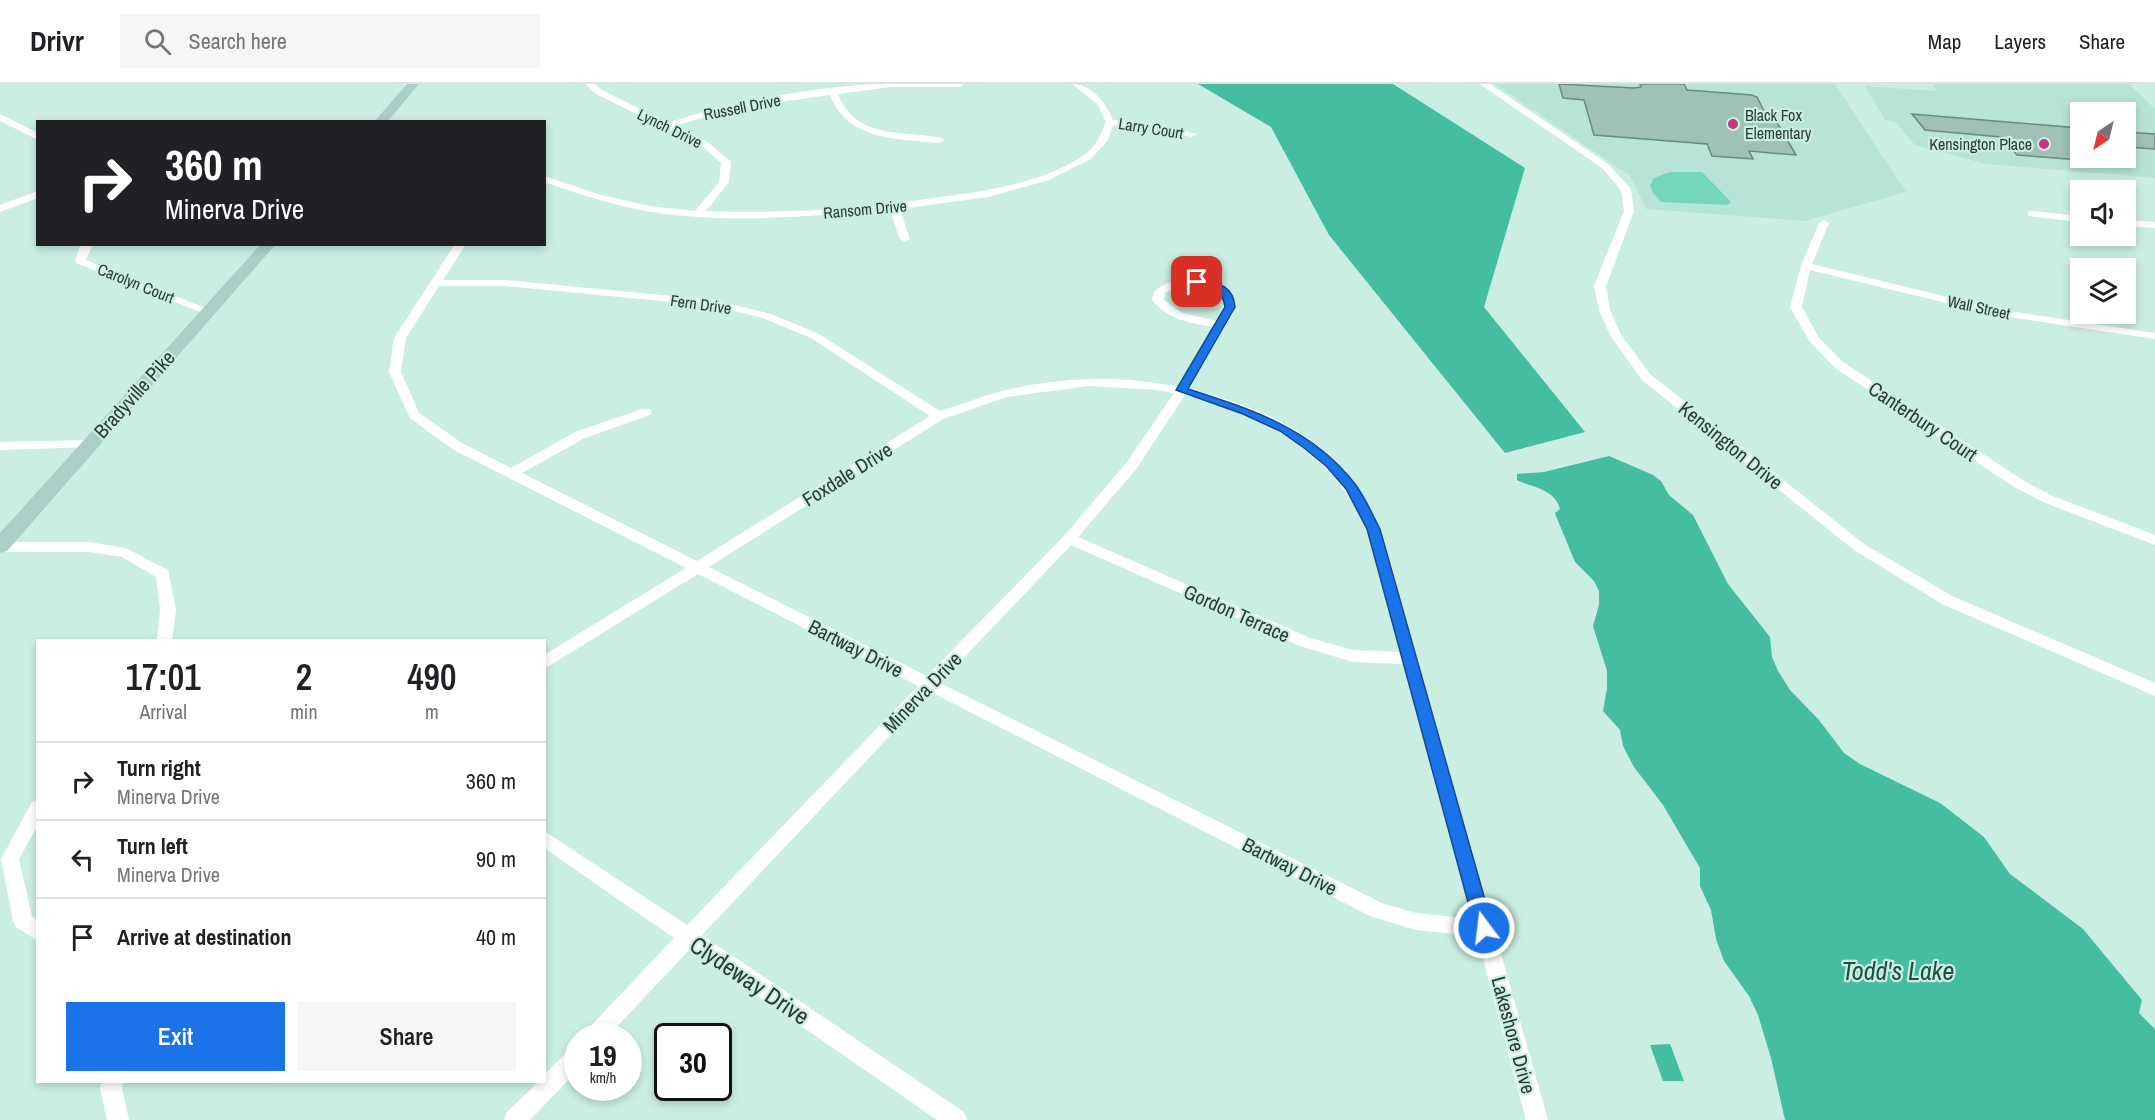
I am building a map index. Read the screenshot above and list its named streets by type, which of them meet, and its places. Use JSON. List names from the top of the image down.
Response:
{
  "streets": {
    "main road": ["Bradyville Pike"],
    "street": [
      "Russell Drive",
      "Lynch Drive",
      "Larry Court",
      "Ransom Drive",
      "Carolyn Court",
      "Fern Drive",
      "Wall Street",
      "Canterbury Court",
      "Kensington Drive",
      "Foxdale Drive",
      "Gordon Terrace",
      "Bartway Drive",
      "Minerva Drive",
      "Clydeway Drive",
      "Lakeshore Drive"
    ]
  },
  "crossings": [
    ["Russell Drive", "Lynch Drive"],
    ["Lynch Drive", "Ransom Drive"],
    ["Larry Court", "Ransom Drive"],
    ["Carolyn Court", "Bradyville Pike"],
    ["Fern Drive", "Foxdale Drive"],
    ["Fern Drive", "Bartway Drive"],
    ["Wall Street", "Canterbury Court"],
    ["Foxdale Drive", "Bartway Drive"],
    ["Foxdale Drive", "Minerva Drive"],
    ["Foxdale Drive", "Lakeshore Drive"],
    ["Gordon Terrace", "Minerva Drive"],
    ["Gordon Terrace", "Lakeshore Drive"],
    ["Bartway Drive", "Minerva Drive"],
    ["Bartway Drive", "Lakeshore Drive"],
    ["Minerva Drive", "Clydeway Drive"],
    ["Minerva Drive", "Lakeshore Drive"]
  ],
  "water": ["Todd's Lake"],
  "places": ["Black Fox Elementary", "Kensington Place"],
  "north": "bottom left",
  "page": {
    "header": "Drivr",
    "search": "Search here",
    "nav": ["Map", "Layers", "Share"],
    "turn": ["360 m", "Minerva Drive"],
    "eta": [
      "17:01",
      "Arrival",
      "2",
      "min",
      "490",
      "m"
    ],
    "list": [
      {
        "name": "Turn right",
        "note": "Minerva Drive",
        "value": "360 m"
      },
      {
        "name": "Turn left",
        "note": "Minerva Drive",
        "value": "90 m"
      },
      {
        "name": "Arrive at destination",
        "value": "40 m"
      }
    ],
    "buttons": ["Exit", "Share"],
    "speed": "19 km/h",
    "limit": "30"
  }
}
